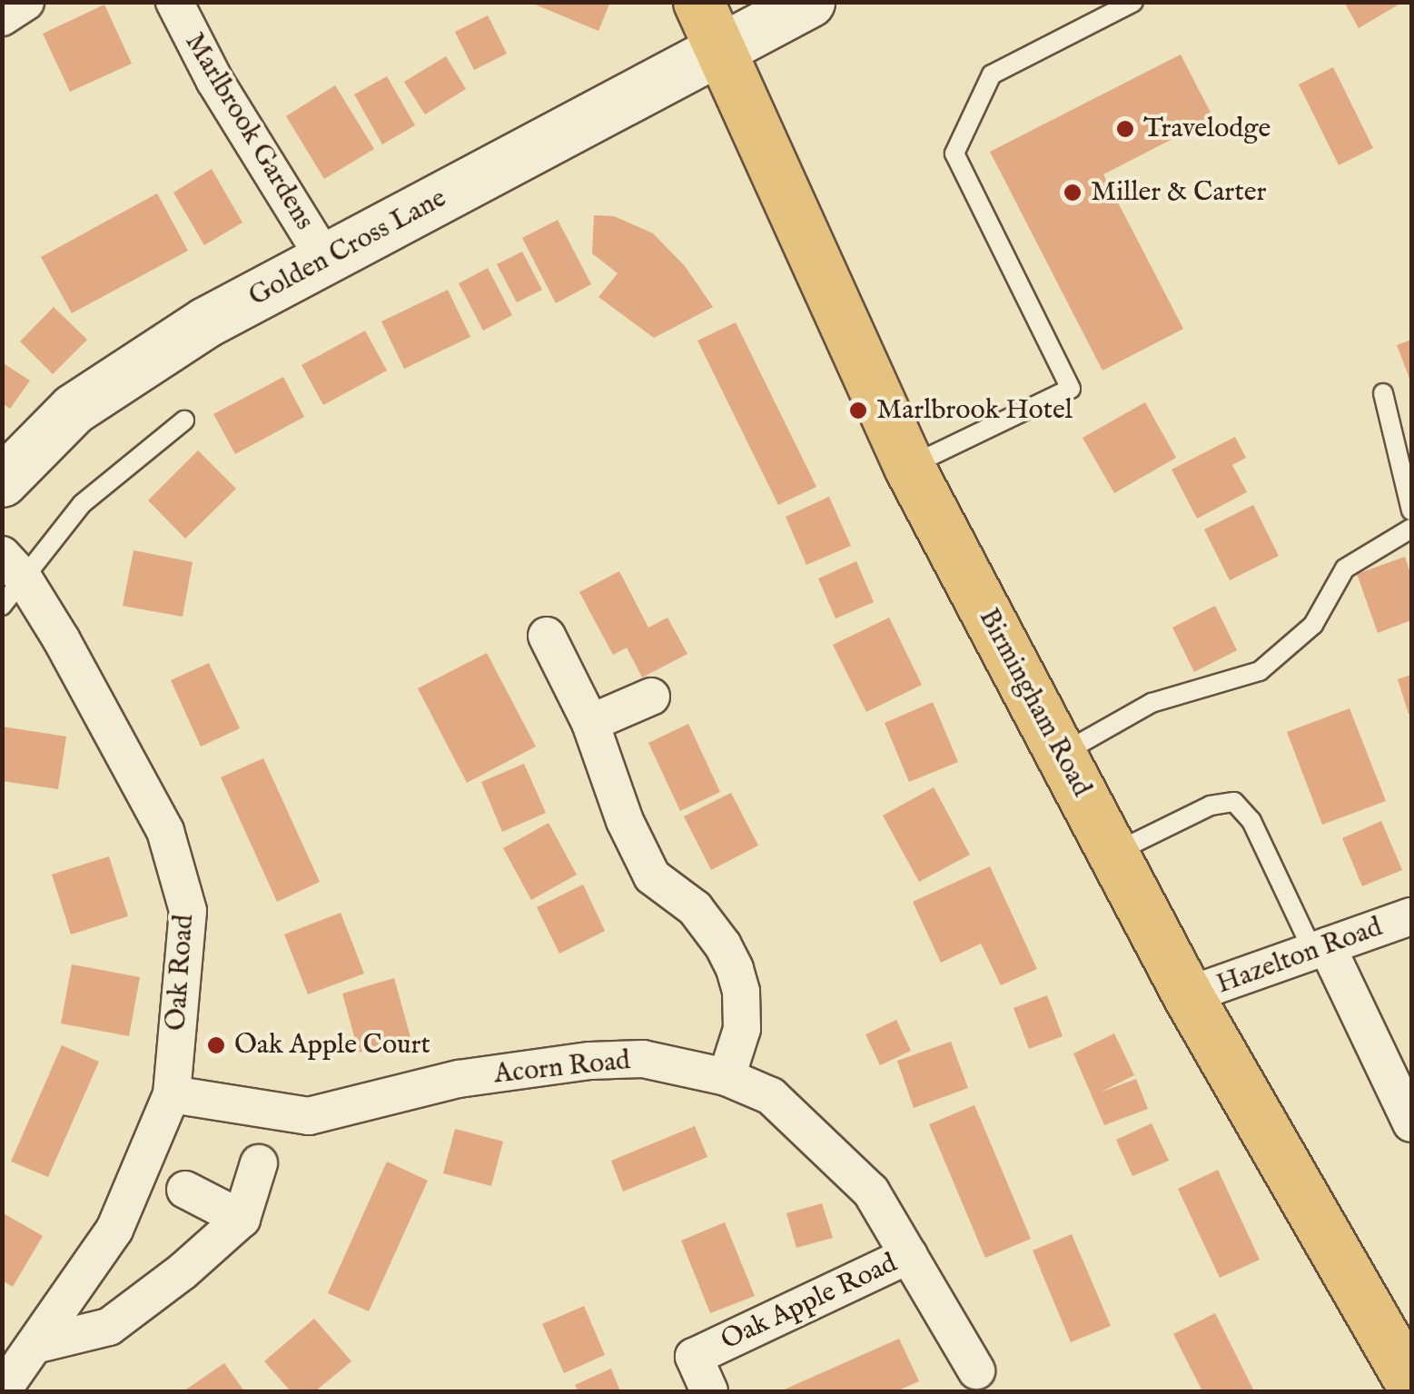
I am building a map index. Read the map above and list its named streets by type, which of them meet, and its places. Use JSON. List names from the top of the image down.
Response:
{
  "streets": {
    "highway": ["Birmingham Road"],
    "main road": ["Golden Cross Lane"],
    "street": [
      "Marlbrook Gardens",
      "Hazelton Road",
      "Oak Road",
      "Acorn Road",
      "Oak Apple Road"
    ]
  },
  "crossings": [
    ["Marlbrook Gardens", "Golden Cross Lane"],
    ["Golden Cross Lane", "Birmingham Road"],
    ["Birmingham Road", "Hazelton Road"],
    ["Oak Road", "Acorn Road"],
    ["Acorn Road", "Oak Apple Road"]
  ],
  "places": [
    "Travelodge",
    "Miller & Carter",
    "Marlbrook Hotel",
    "Oak Apple Court"
  ]
}
